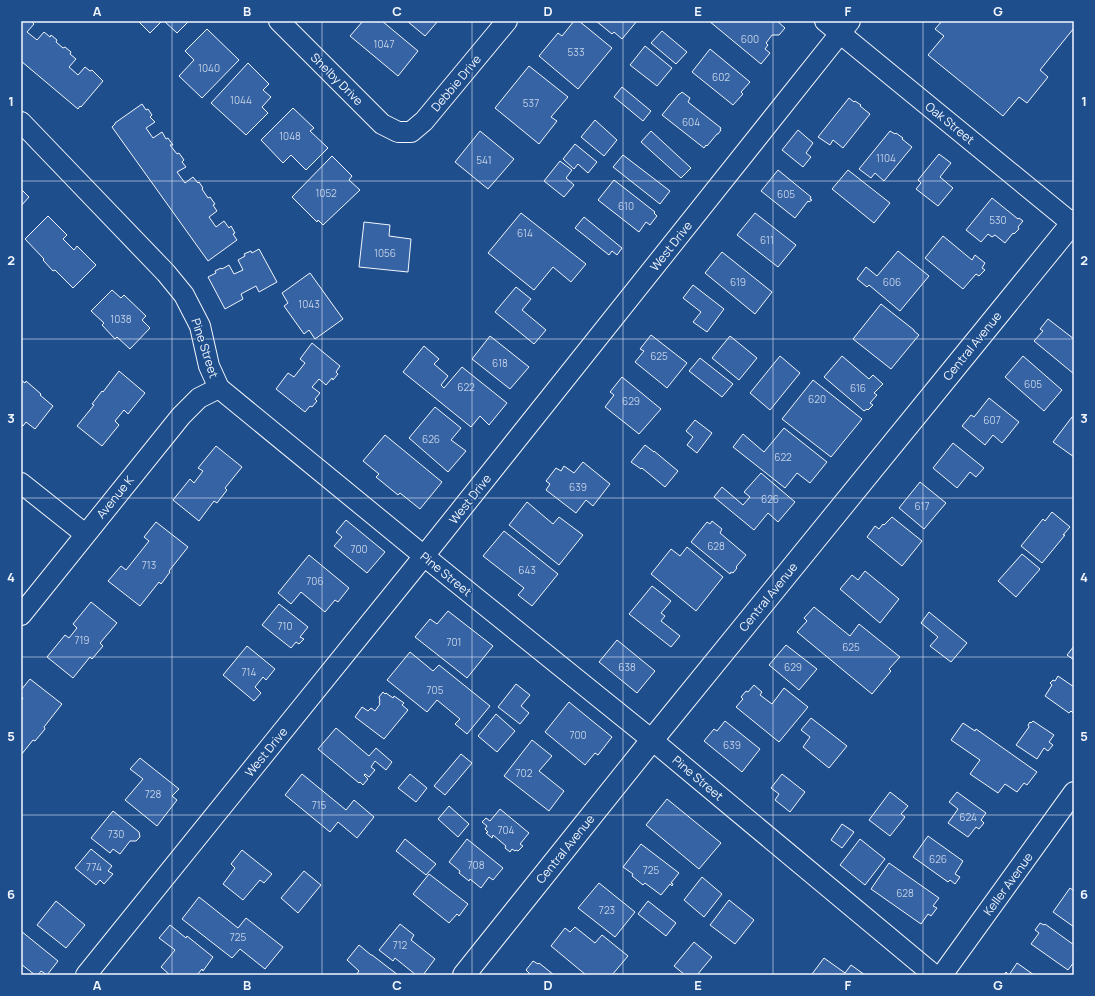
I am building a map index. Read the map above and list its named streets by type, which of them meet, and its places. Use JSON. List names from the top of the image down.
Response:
{
  "streets": {
    "street": [
      "Shelby Drive",
      "Debbie Drive",
      "Oak Street",
      "West Drive",
      "Central Avenue",
      "Pine Street",
      "Avenue K",
      "Keller Avenue"
    ]
  },
  "crossings": [
    ["Shelby Drive", "Debbie Drive"],
    ["Oak Street", "West Drive"],
    ["Oak Street", "Central Avenue"],
    ["West Drive", "Pine Street"],
    ["Central Avenue", "Pine Street"],
    ["Pine Street", "Avenue K"]
  ],
  "house_numbers": [
    "600",
    "1047",
    "533",
    "1040",
    "602",
    "1044",
    "537",
    "604",
    "1048",
    "1104",
    "541",
    "1052",
    "605",
    "610",
    "530",
    "614",
    "611",
    "1056",
    "619",
    "606",
    "1043",
    "1038",
    "625",
    "618",
    "605",
    "622",
    "616",
    "620",
    "629",
    "607",
    "626",
    "622",
    "639",
    "626",
    "617",
    "628",
    "700",
    "713",
    "643",
    "706",
    "710",
    "719",
    "701",
    "625",
    "638",
    "629",
    "714",
    "705",
    "700",
    "639",
    "702",
    "728",
    "715",
    "624",
    "704",
    "730",
    "626",
    "708",
    "774",
    "725",
    "628",
    "723",
    "725",
    "712"
  ],
  "grid": {
    "columns": [
      "A",
      "B",
      "C",
      "D",
      "E",
      "F",
      "G"
    ],
    "rows": [
      "1",
      "2",
      "3",
      "4",
      "5",
      "6"
    ]
  }
}
